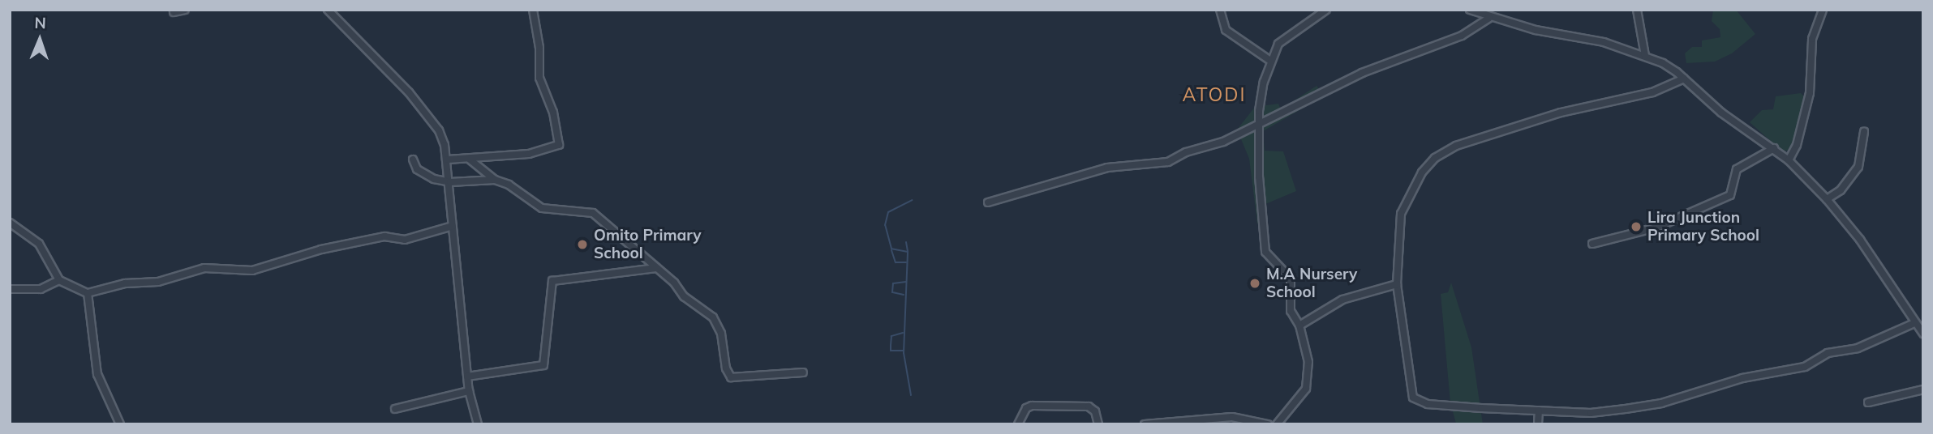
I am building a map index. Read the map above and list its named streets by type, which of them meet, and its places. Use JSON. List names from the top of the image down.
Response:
{
  "districts": ["ATODI"],
  "places": ["Lira Junction Primary School", "Omito Primary School", "M.A Nursery School"],
  "north": "top"
}
